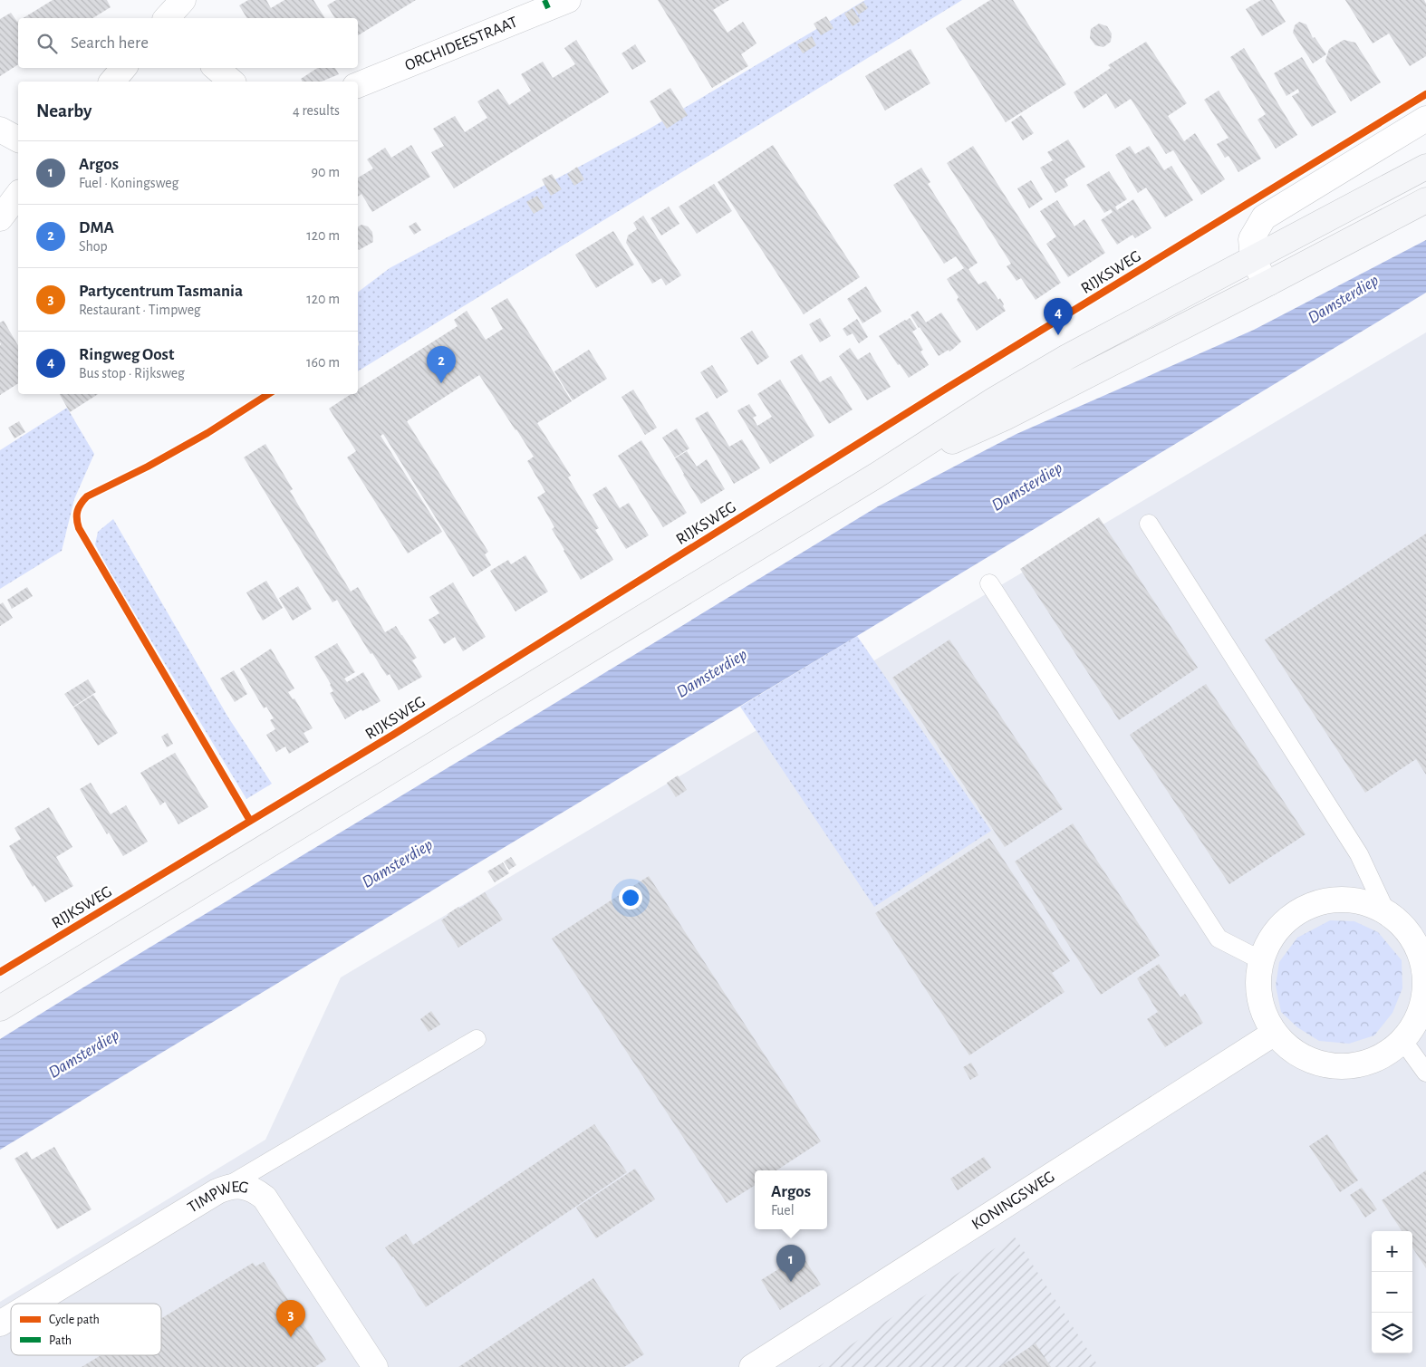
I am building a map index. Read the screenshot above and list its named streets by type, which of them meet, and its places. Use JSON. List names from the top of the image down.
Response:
{
  "streets": {
    "street": ["ORCHIDEESTRAAT", "KONINGSWEG", "TIMPWEG"],
    "cycle path": ["RIJKSWEG"]
  },
  "water": ["Damsterdiep"],
  "legend": ["Cycle path", "Path"],
  "page": {
    "search": "Search here",
    "heading": ["Nearby", "4 results"],
    "list": [
      {
        "mark": "1",
        "name": "Argos",
        "note": "Fuel · Koningsweg",
        "value": "90 m"
      },
      {
        "mark": "2",
        "name": "DMA",
        "note": "Shop",
        "value": "120 m"
      },
      {
        "mark": "3",
        "name": "Partycentrum Tasmania",
        "note": "Restaurant · Timpweg",
        "value": "120 m"
      },
      {
        "mark": "4",
        "name": "Ringweg Oost",
        "note": "Bus stop · Rijksweg",
        "value": "160 m"
      }
    ],
    "pins": [
      "4",
      "2",
      "1",
      "3"
    ],
    "popup": ["Argos", "Fuel"],
    "map_buttons": ["+", "−"]
  }
}
